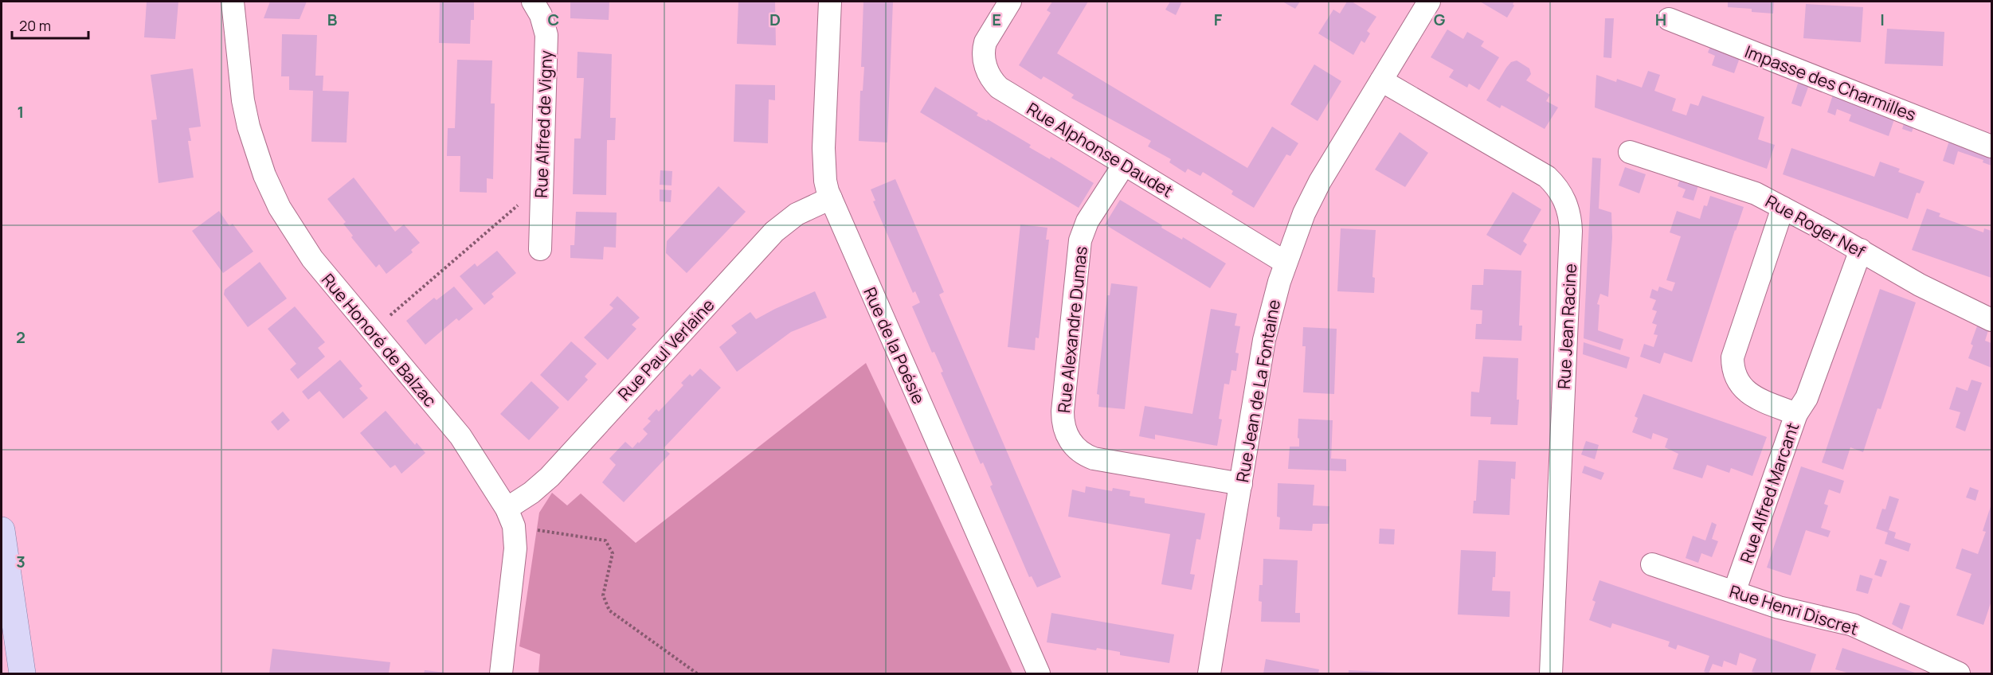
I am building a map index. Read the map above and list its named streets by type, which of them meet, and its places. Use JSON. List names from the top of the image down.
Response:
{
  "streets": {
    "street": [
      "Impasse des Charmilles",
      "Rue Alfred de Vigny",
      "Rue Alphonse Daudet",
      "Rue Roger Nef",
      "Rue Jean Racine",
      "Rue Alexandre Dumas",
      "Rue Honoré de Balzac",
      "Rue de la Poésie",
      "Rue Paul Verlaine",
      "Rue Jean de La Fontaine",
      "Rue Alfred Marcant",
      "Rue Henri Discret"
    ]
  },
  "crossings": [
    ["Rue Alphonse Daudet", "Rue Alexandre Dumas"],
    ["Rue Alphonse Daudet", "Rue Jean de La Fontaine"],
    ["Rue Roger Nef", "Rue Alfred Marcant"],
    ["Rue Jean Racine", "Rue Jean de La Fontaine"],
    ["Rue Alexandre Dumas", "Rue Jean de La Fontaine"],
    ["Rue Honoré de Balzac", "Rue Paul Verlaine"],
    ["Rue de la Poésie", "Rue Paul Verlaine"],
    ["Rue Alfred Marcant", "Rue Henri Discret"]
  ],
  "scale_bar": "20 m",
  "grid": {
    "columns": [
      "B",
      "C",
      "D",
      "E",
      "F",
      "G",
      "H",
      "I"
    ],
    "rows": ["1", "2", "3"]
  }
}
